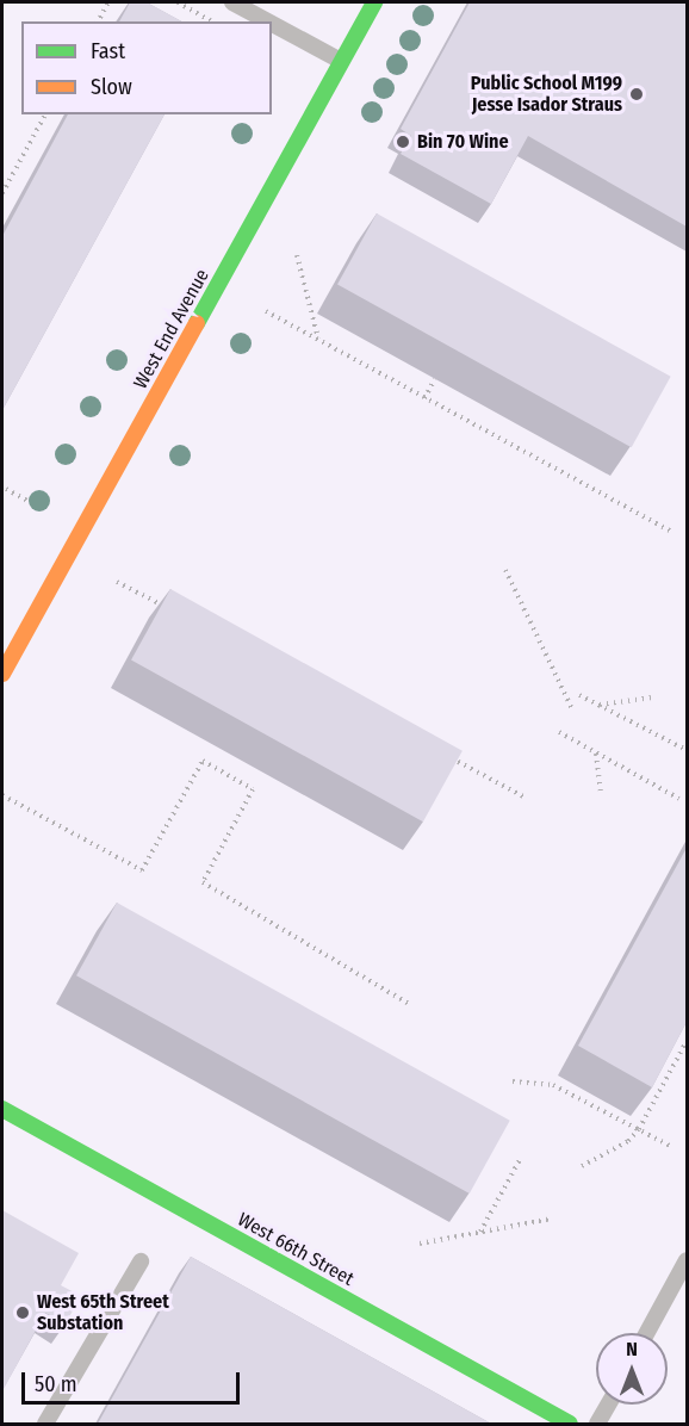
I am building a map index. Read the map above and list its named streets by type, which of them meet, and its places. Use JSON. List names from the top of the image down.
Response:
{
  "streets": {
    "main road": ["West End Avenue", "West 66th Street"]
  },
  "places": ["Public School M199 Jesse Isador Straus", "Bin 70 Wine", "West 65th Street Substation"],
  "legend": ["Fast", "Slow"],
  "scale_bar": "50 m",
  "north": "top"
}
